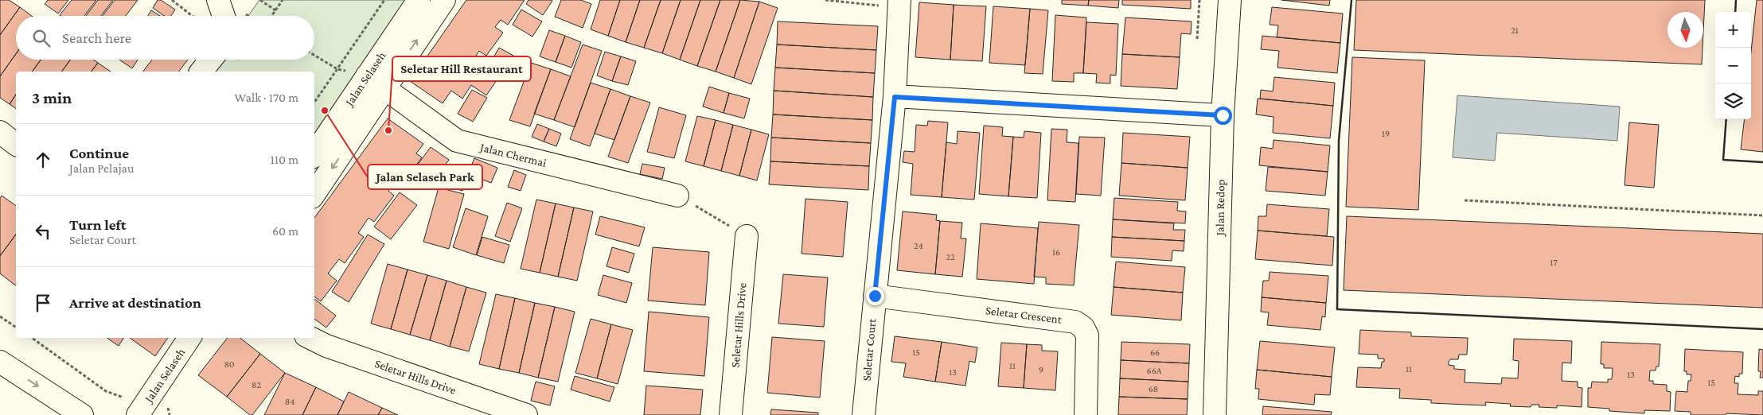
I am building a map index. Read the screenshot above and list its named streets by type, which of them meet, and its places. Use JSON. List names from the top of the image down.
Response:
{
  "streets": {
    "street": [
      "Jalan Selaseh",
      "Jalan Chermai",
      "Jalan Redop",
      "Seletar Crescent",
      "Seletar Hills Drive",
      "Seletar Court"
    ]
  },
  "crossings": [
    ["Jalan Selaseh", "Jalan Chermai"],
    ["Seletar Crescent", "Seletar Court"]
  ],
  "places": ["Jalan Selaseh Park", "Seletar Hill Restaurant"],
  "house_numbers": [
    "21",
    "19",
    "24",
    "16",
    "22",
    "17",
    "15",
    "66",
    "80",
    "11",
    "11",
    "9",
    "66A",
    "13",
    "13",
    "15",
    "82",
    "68",
    "84"
  ],
  "north": "bottom",
  "page": {
    "map_buttons": ["+", "−"],
    "search": "Search here",
    "heading": ["3 min", "Walk · 170 m"],
    "list": [
      ["Continue", "Jalan Pelajau", "110 m"],
      ["Turn left", "Seletar Court", "60 m"],
      "Arrive at destination"
    ]
  }
}
